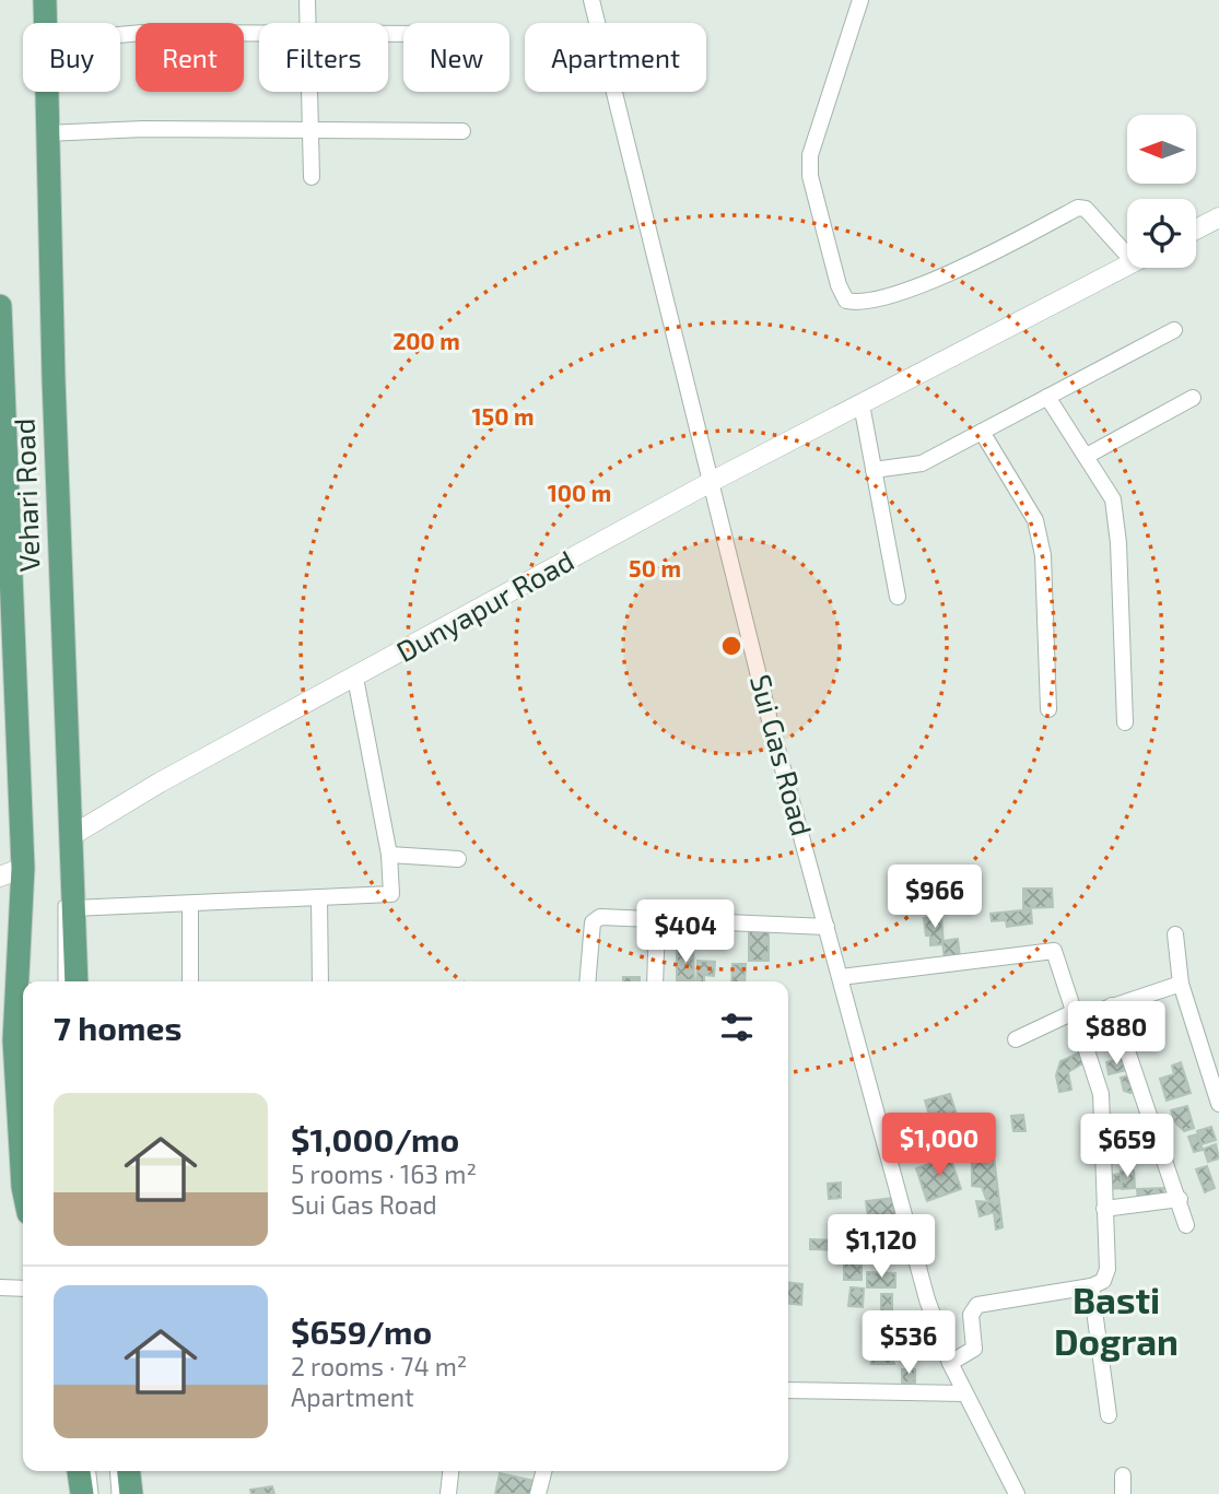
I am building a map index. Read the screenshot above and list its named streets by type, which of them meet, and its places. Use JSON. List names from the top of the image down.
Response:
{
  "streets": {
    "main road": ["Vehari Road"],
    "street": ["Dunyapur Road", "Sui Gas Road"]
  },
  "crossings": [
    ["Vehari Road", "Dunyapur Road"],
    ["Dunyapur Road", "Sui Gas Road"]
  ],
  "districts": ["Basti Dogran"],
  "north": "left",
  "page": {
    "chip": [
      "Buy",
      "Rent",
      "Filters",
      "New",
      "Apartment"
    ],
    "price": [
      "$966",
      "$404",
      "$880",
      "$1,000",
      "$659",
      "$1,120",
      "$536"
    ],
    "heading": "7 homes",
    "list": [
      {
        "name": "$1,000/mo",
        "note": "5 rooms · 163 m² · Sui Gas Road"
      },
      {
        "name": "$659/mo",
        "note": "2 rooms · 74 m² · Apartment"
      }
    ]
  },
  "rings": [
    "200 m",
    "150 m",
    "100 m",
    "50 m"
  ]
}
